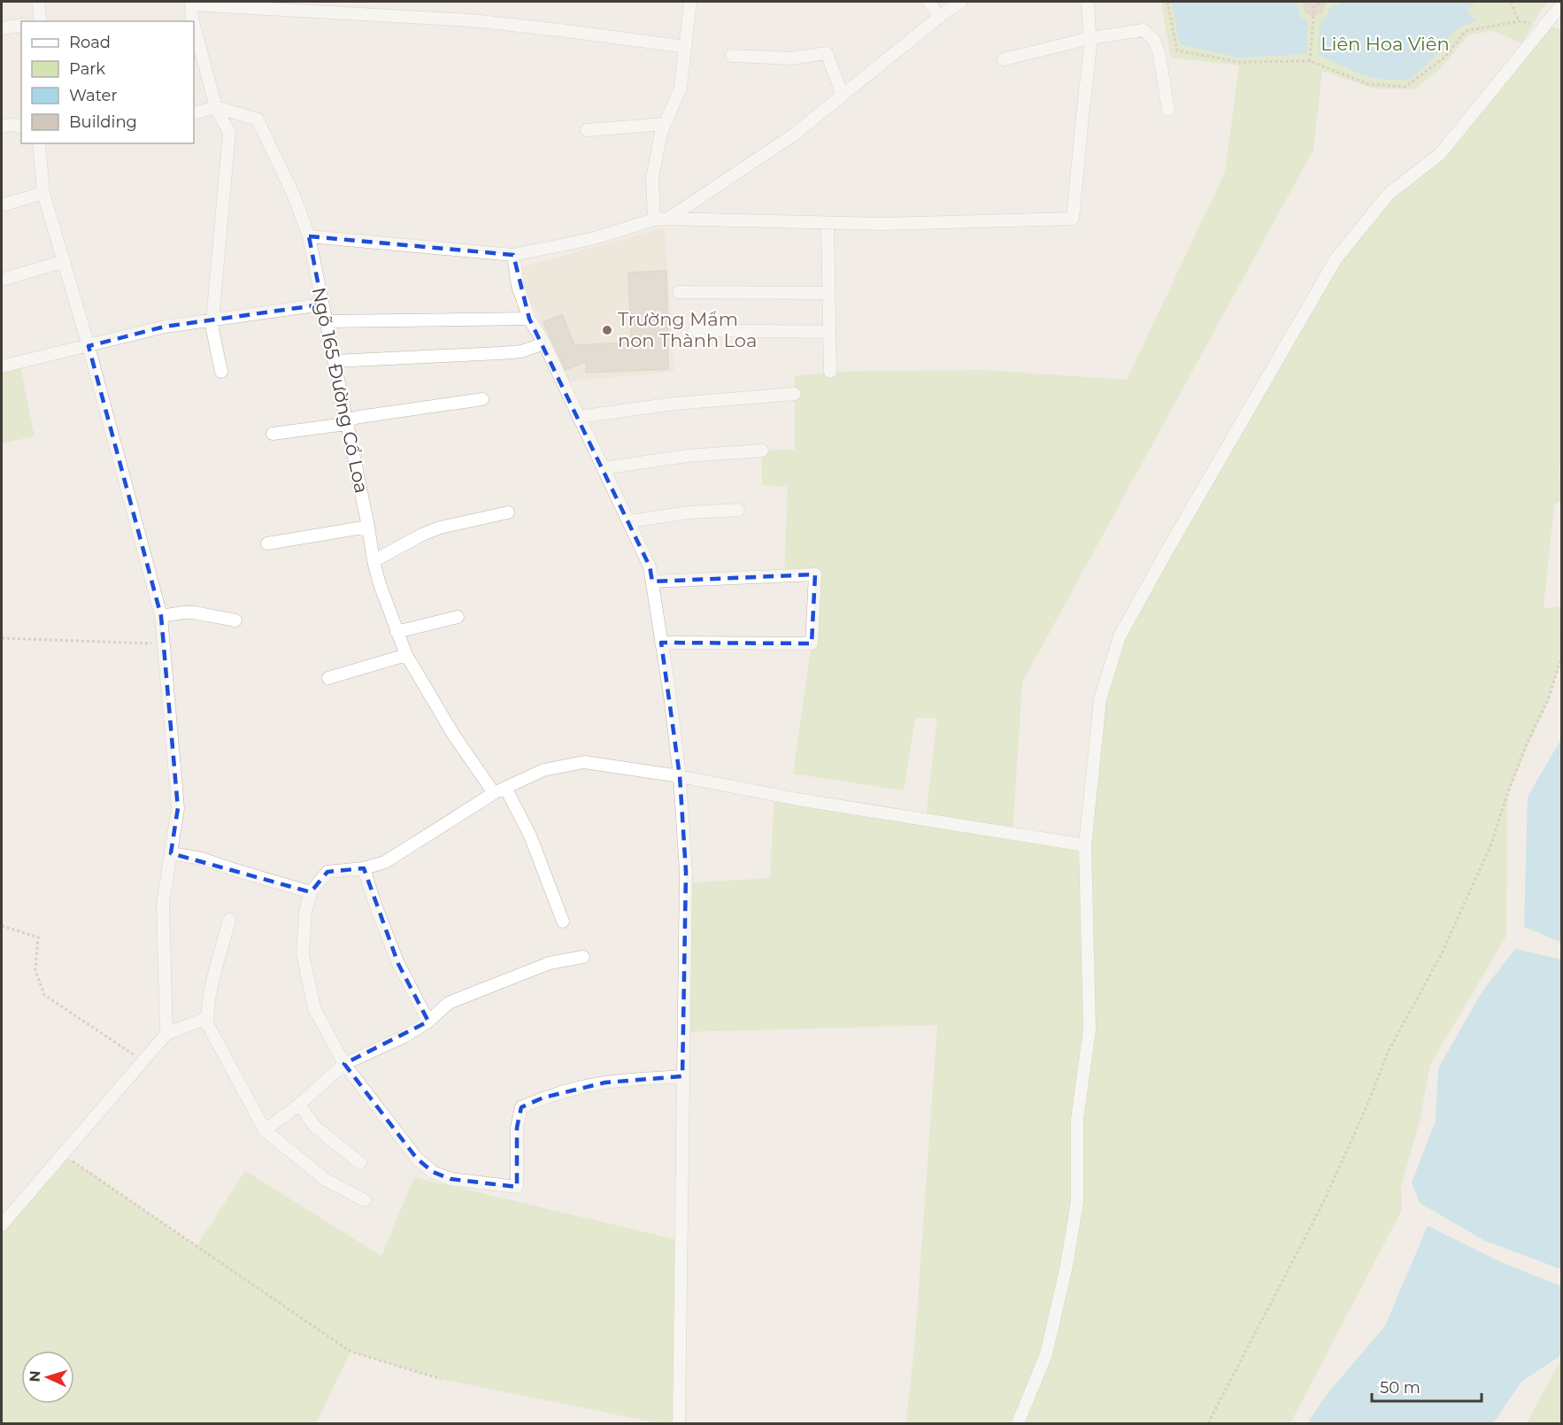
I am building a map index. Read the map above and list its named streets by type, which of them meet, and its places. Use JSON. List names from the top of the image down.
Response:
{
  "streets": {
    "street": ["Ngõ 165 Đường Cổ Loa"]
  },
  "parks": ["Liên Hoa Viên"],
  "places": ["Trường Mầm non Thành Loa"],
  "legend": [
    "Road",
    "Park",
    "Water",
    "Building"
  ],
  "scale_bar": "50 m",
  "north": "left"
}
